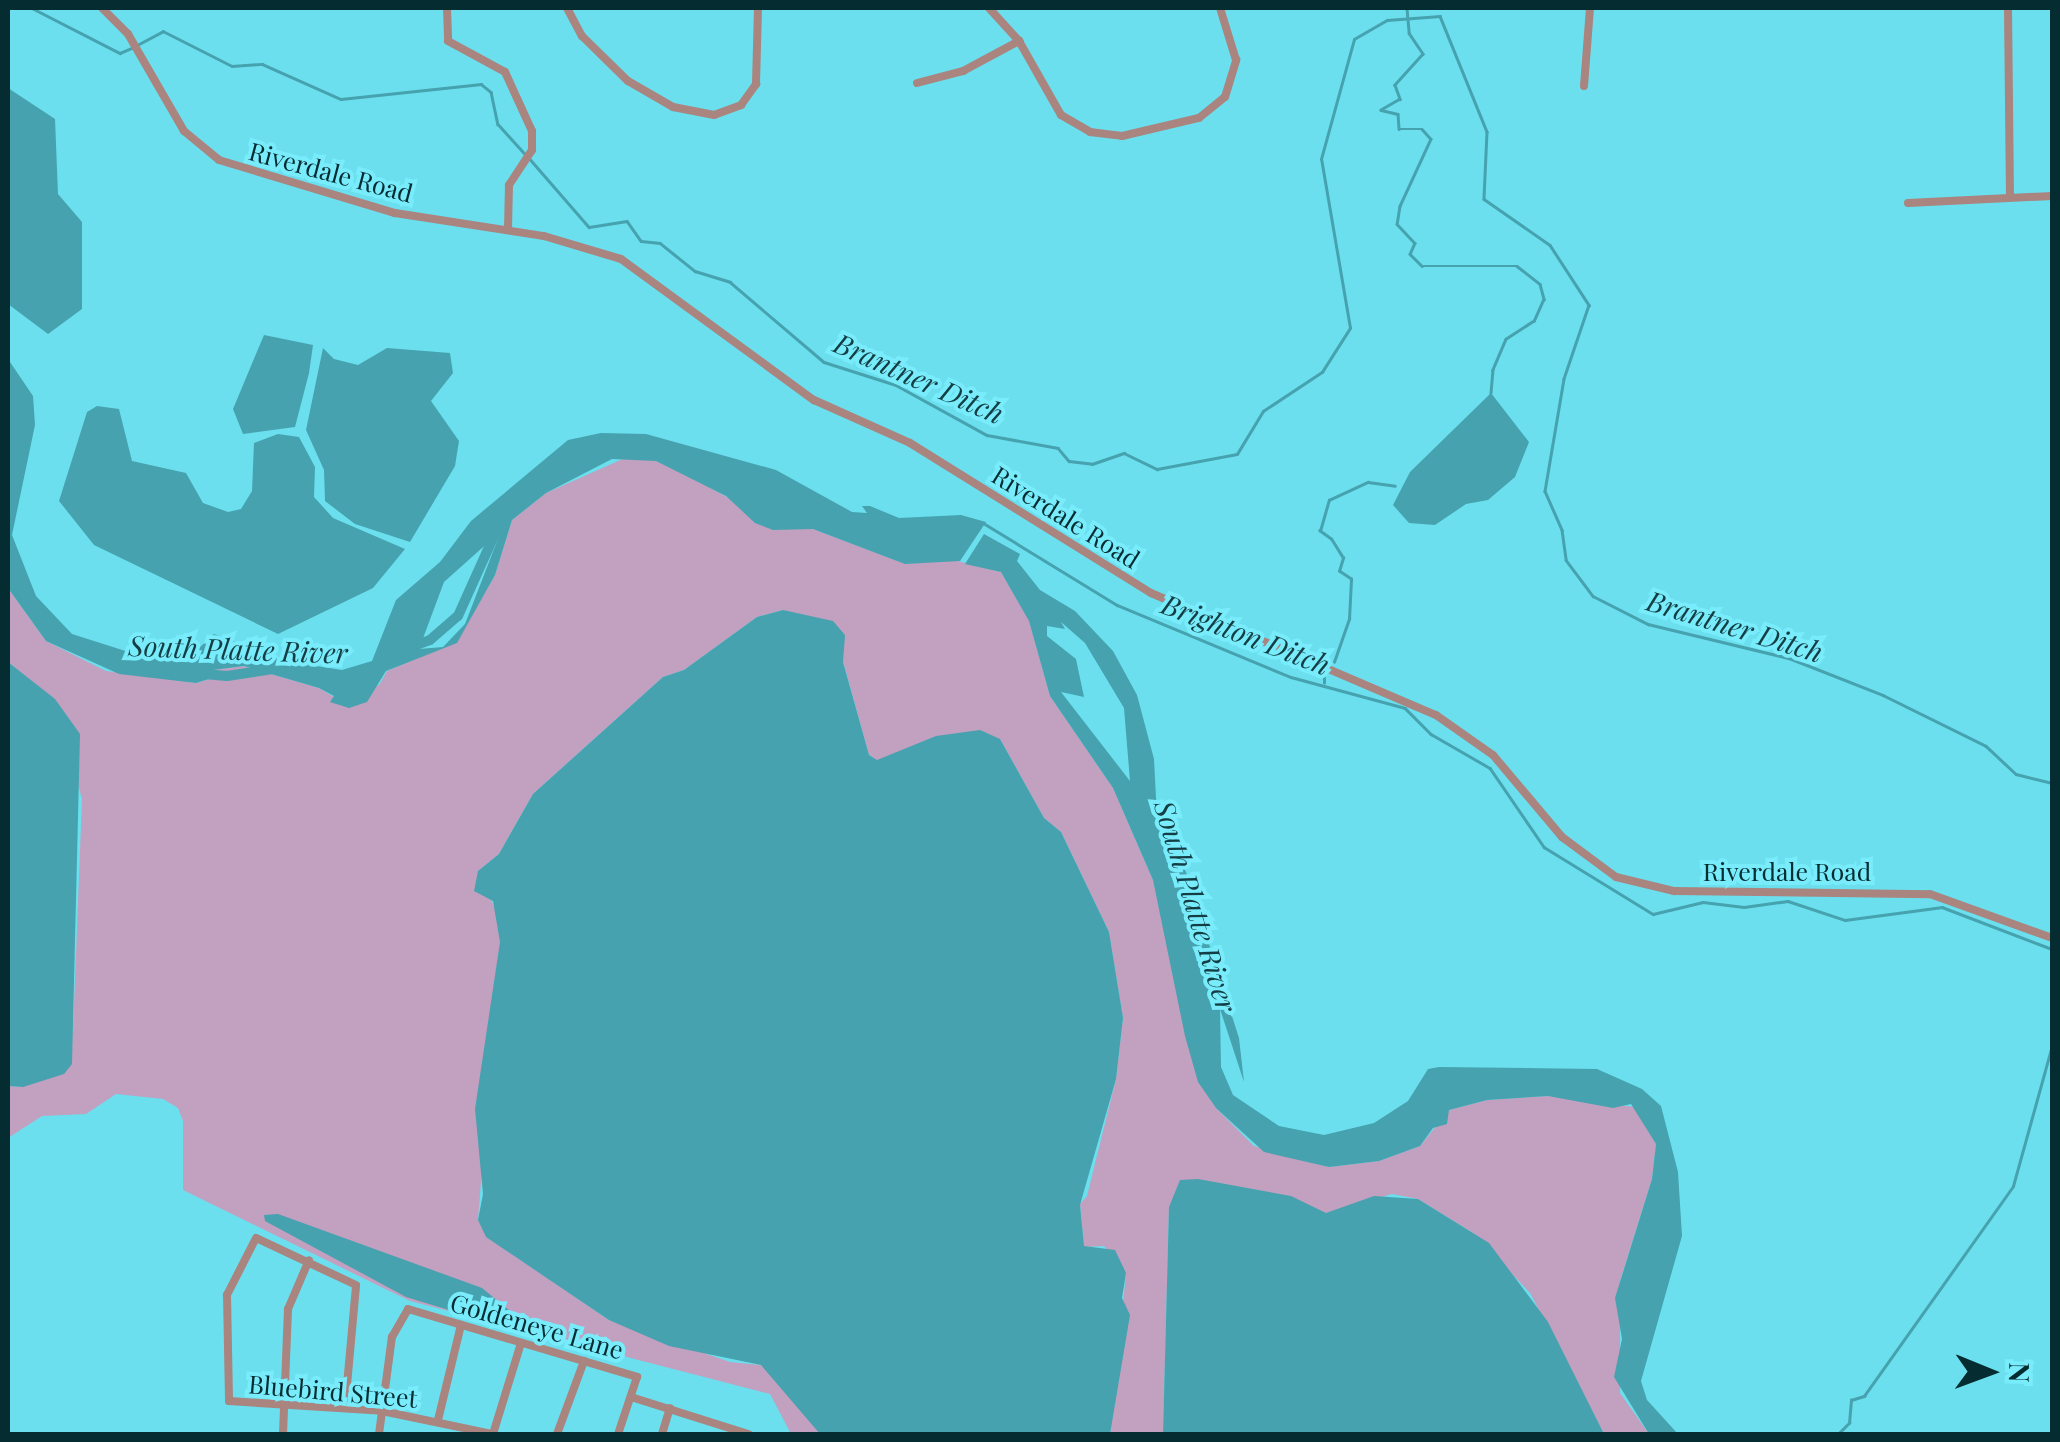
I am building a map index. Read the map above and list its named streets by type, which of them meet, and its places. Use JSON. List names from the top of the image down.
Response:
{
  "streets": {
    "street": ["Riverdale Road", "Goldeneye Lane", "Bluebird Street"]
  },
  "crossings": [
    ["Goldeneye Lane", "Bluebird Street"]
  ],
  "water": ["Brantner Ditch", "Brighton Ditch", "South Platte River"],
  "north": "right"
}
